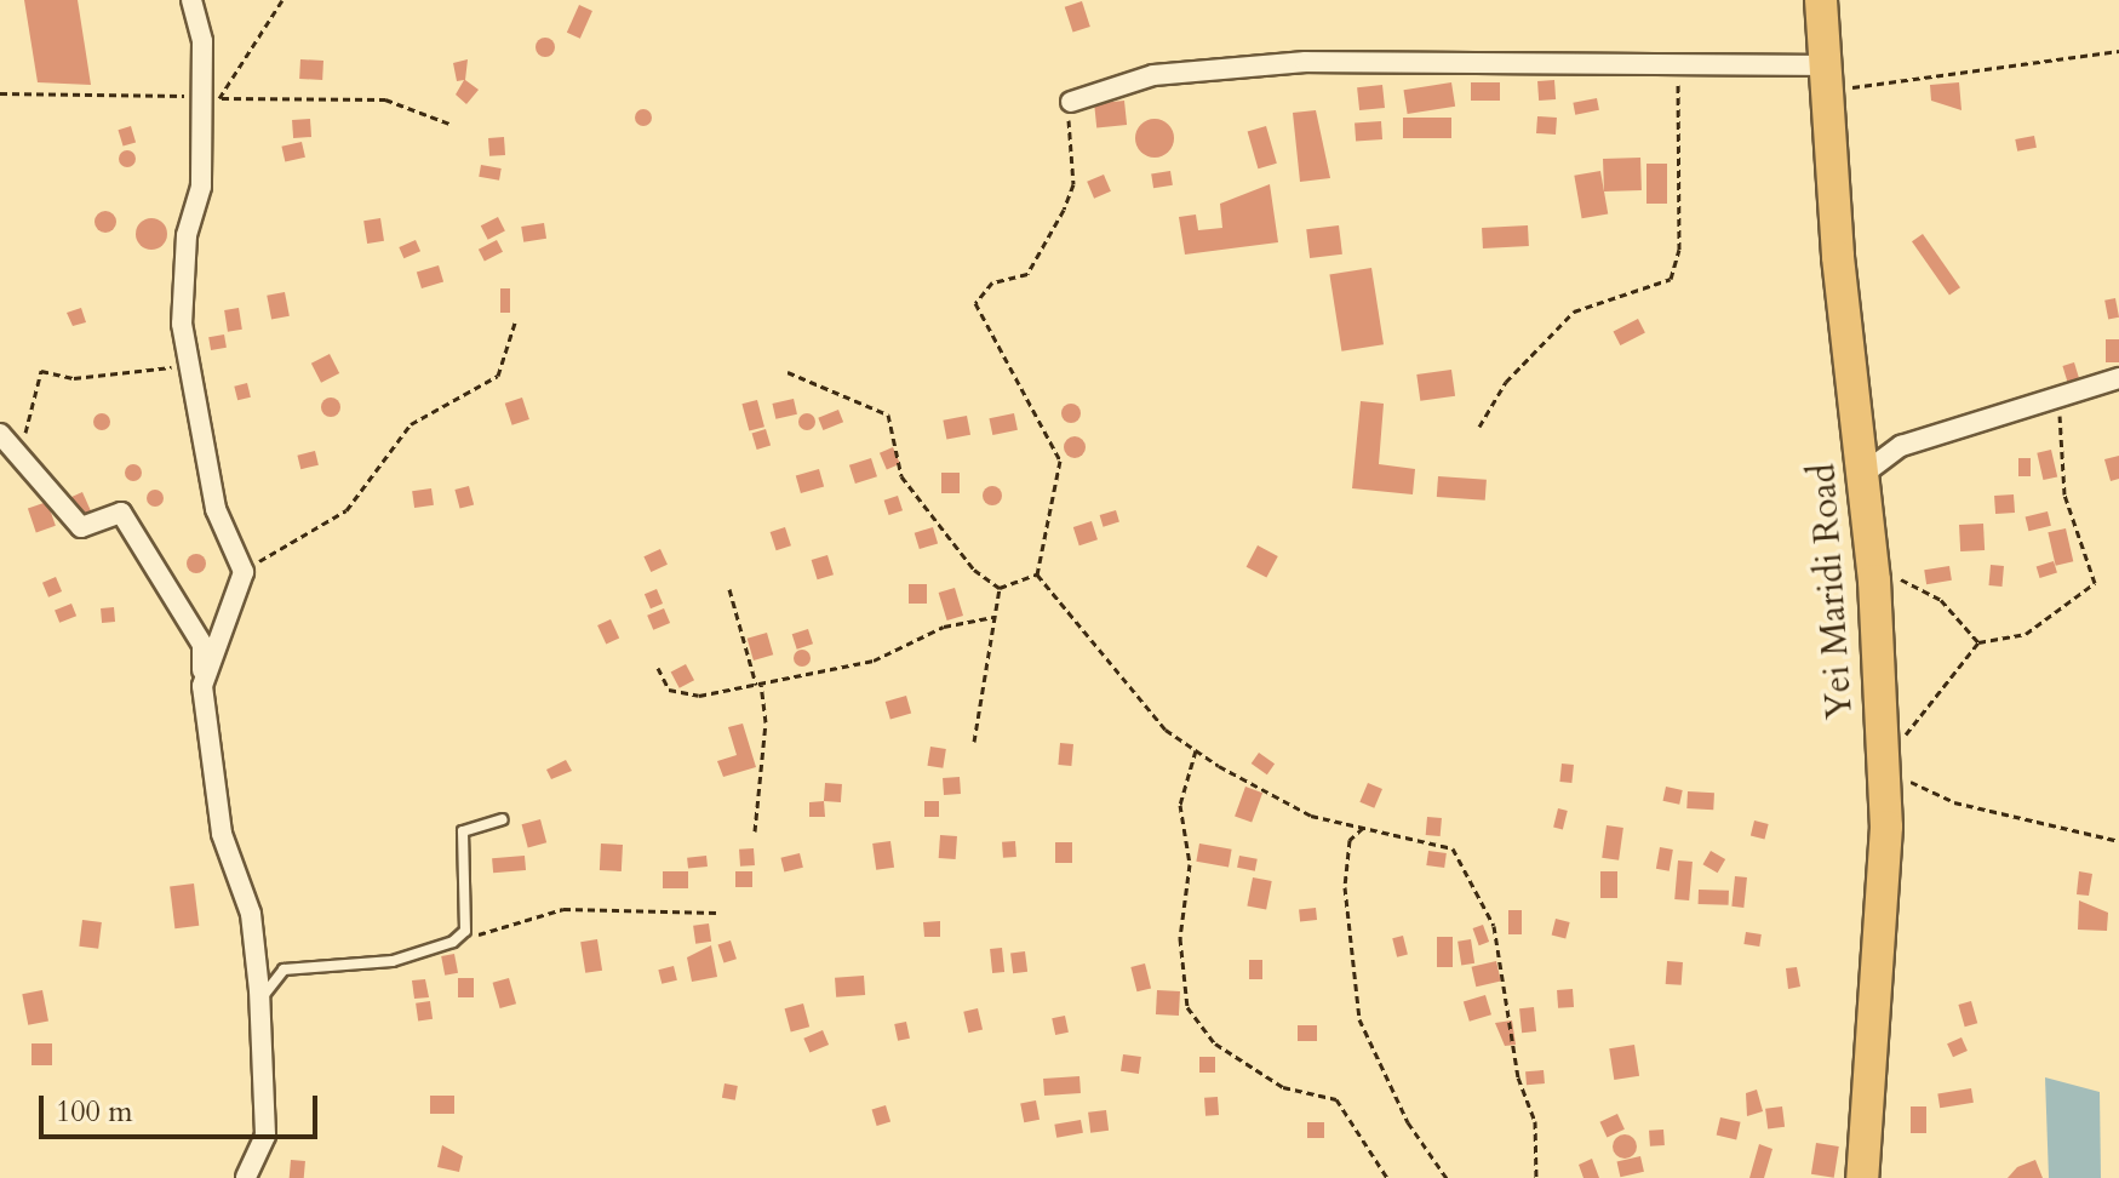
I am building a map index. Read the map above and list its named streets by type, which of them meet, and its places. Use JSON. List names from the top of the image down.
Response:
{
  "streets": {
    "main road": ["Yei Maridi Road"]
  },
  "scale_bar": "100 m"
}
